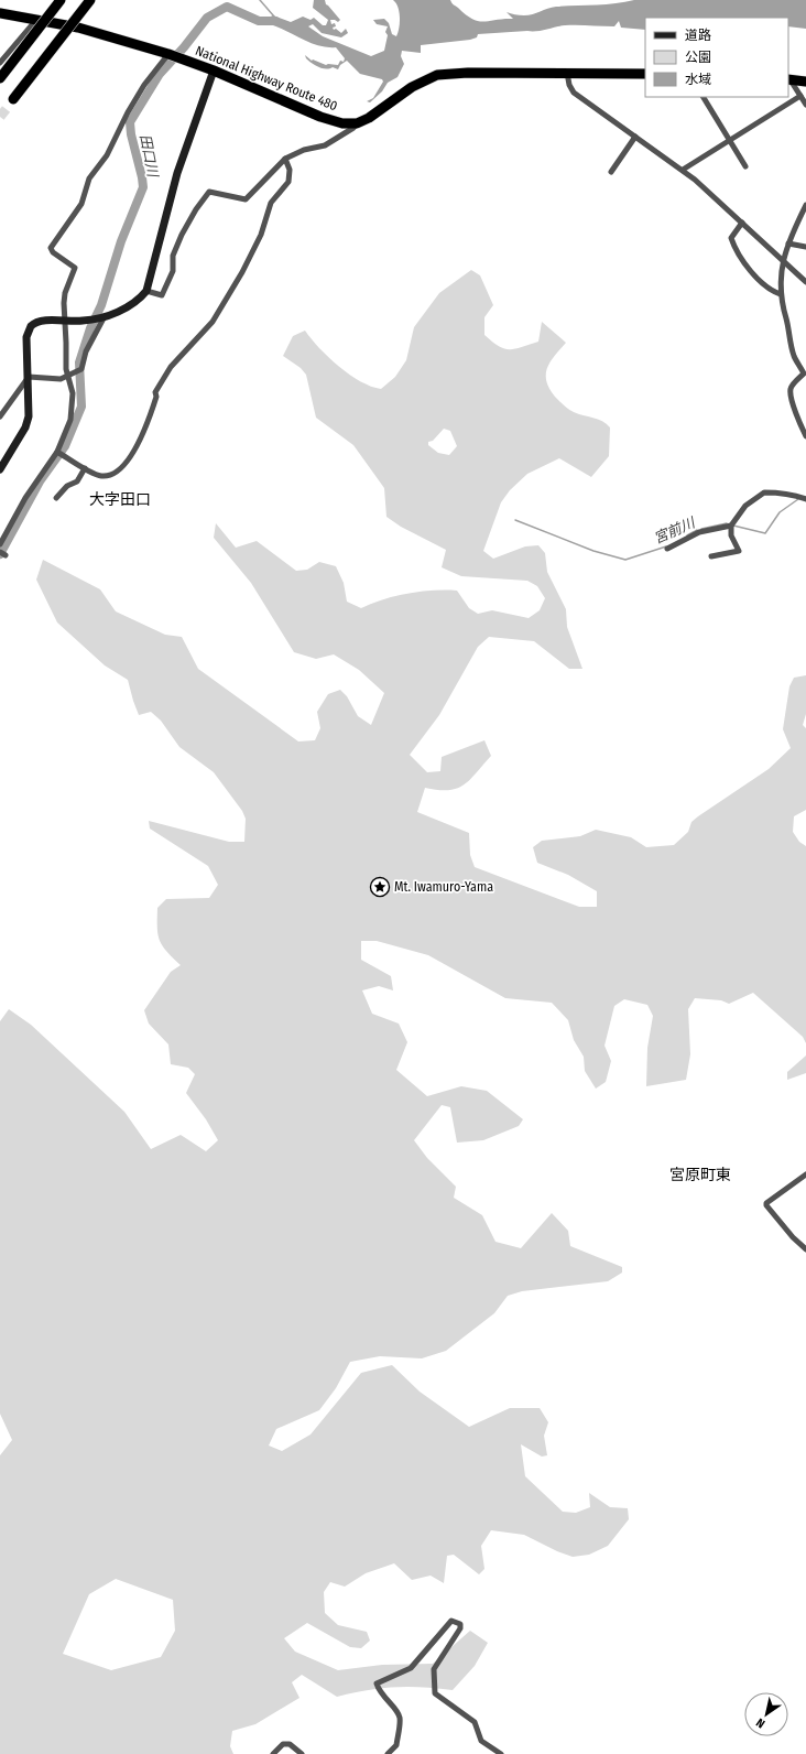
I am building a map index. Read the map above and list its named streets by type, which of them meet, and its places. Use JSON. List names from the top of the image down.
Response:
{
  "streets": {
    "highway": ["National Highway Route 480"]
  },
  "districts": ["大字田口", "宮原町東"],
  "water": ["田口川", "宮前川"],
  "places": {
    "place": ["Mt. Iwamuro-Yama"]
  },
  "legend": ["道路", "公園", "水域"],
  "north": "bottom left"
}
